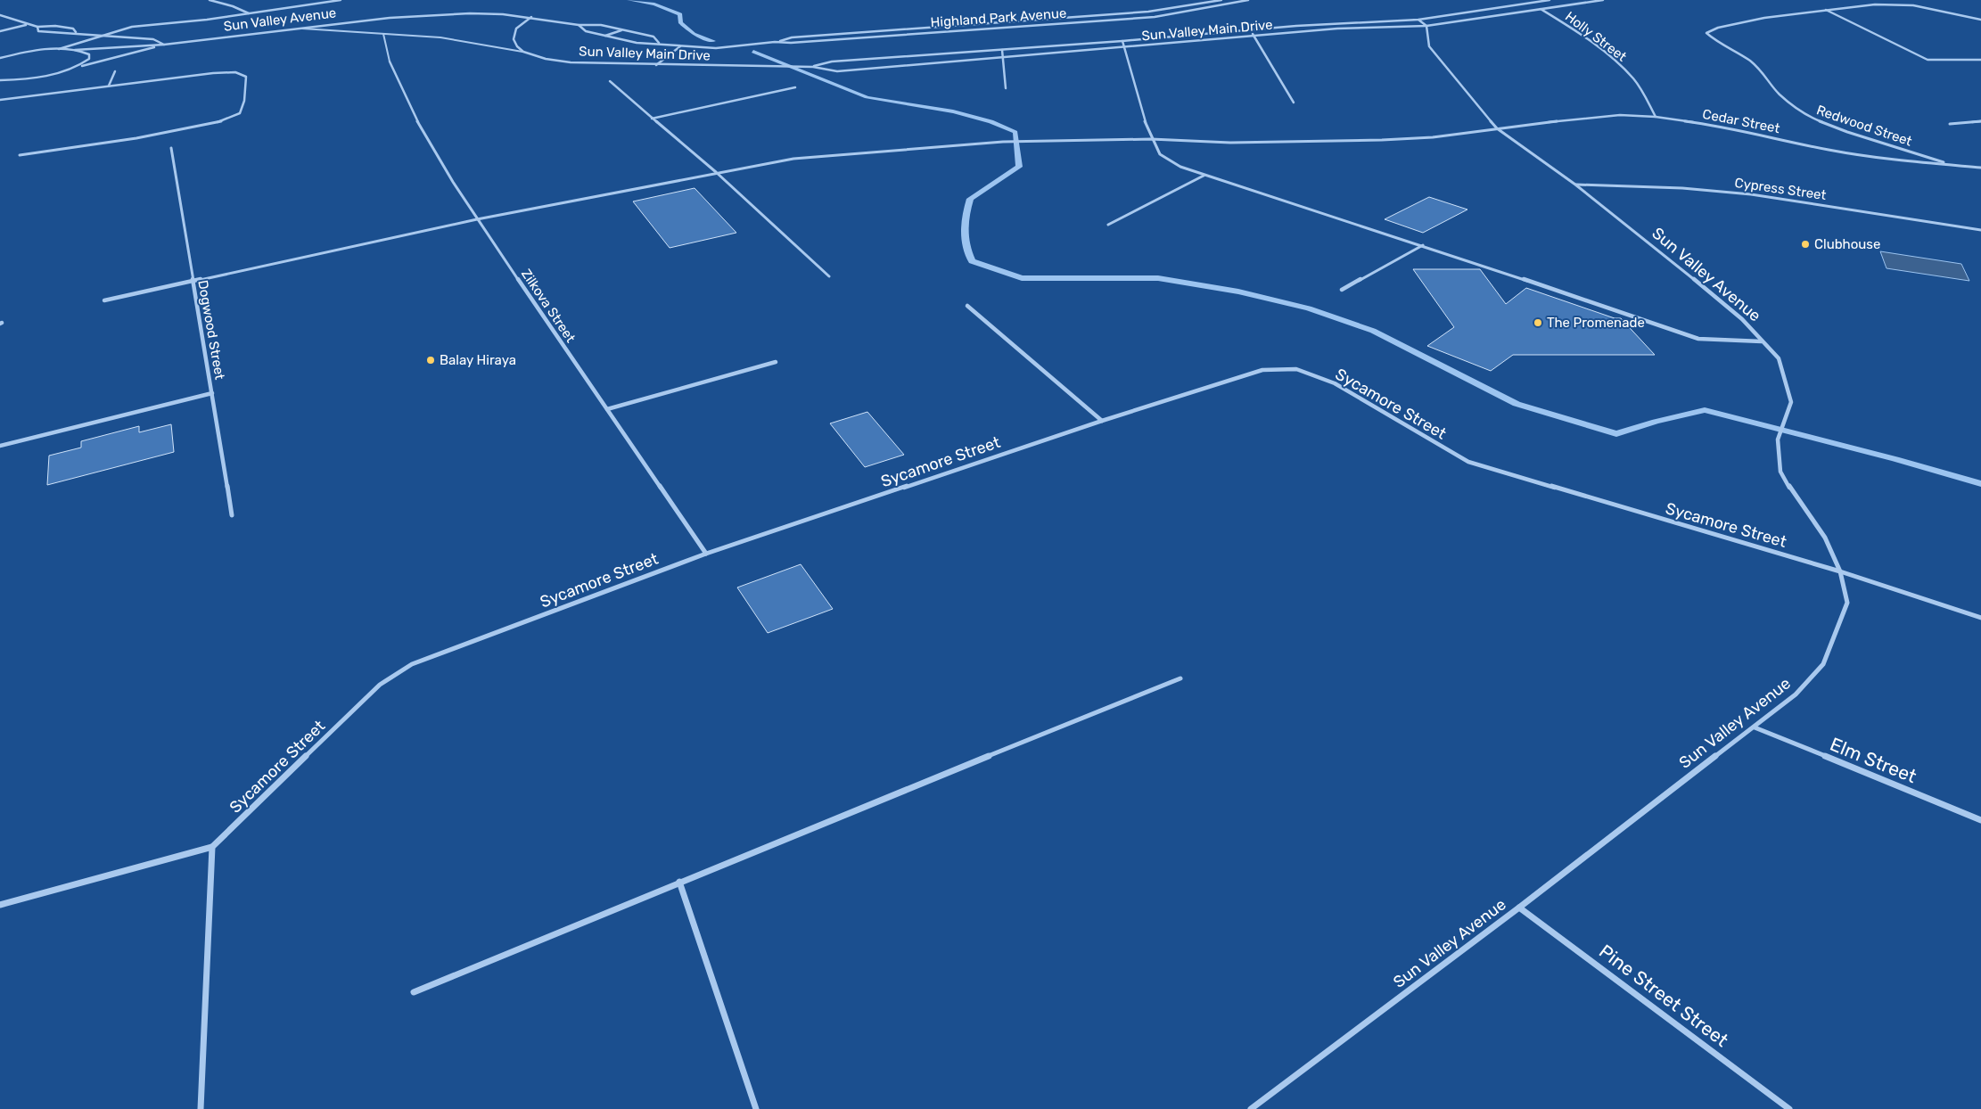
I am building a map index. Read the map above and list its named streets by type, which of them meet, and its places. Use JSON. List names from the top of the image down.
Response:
{
  "streets": {
    "street": [
      "Highland Park Avenue",
      "Sun Valley Avenue",
      "Sun Valley Main Drive",
      "Holly Street",
      "Cedar Street",
      "Redwood Street",
      "Cypress Street",
      "Zilkova Street",
      "Dogwood Street",
      "Sycamore Street",
      "Elm Street",
      "Pine Street Street"
    ]
  },
  "crossings": [
    ["Highland Park Avenue", "Sun Valley Avenue"],
    ["Sun Valley Avenue", "Sun Valley Main Drive"],
    ["Sun Valley Avenue", "Cedar Street"],
    ["Sun Valley Avenue", "Cypress Street"],
    ["Sun Valley Avenue", "Sycamore Street"],
    ["Sun Valley Avenue", "Elm Street"],
    ["Sun Valley Avenue", "Pine Street Street"],
    ["Sun Valley Main Drive", "Holly Street"],
    ["Holly Street", "Cedar Street"],
    ["Cedar Street", "Redwood Street"],
    ["Cedar Street", "Zilkova Street"],
    ["Cedar Street", "Dogwood Street"],
    ["Zilkova Street", "Sycamore Street"]
  ],
  "places": ["Clubhouse", "The Promenade", "Balay Hiraya"]
}
